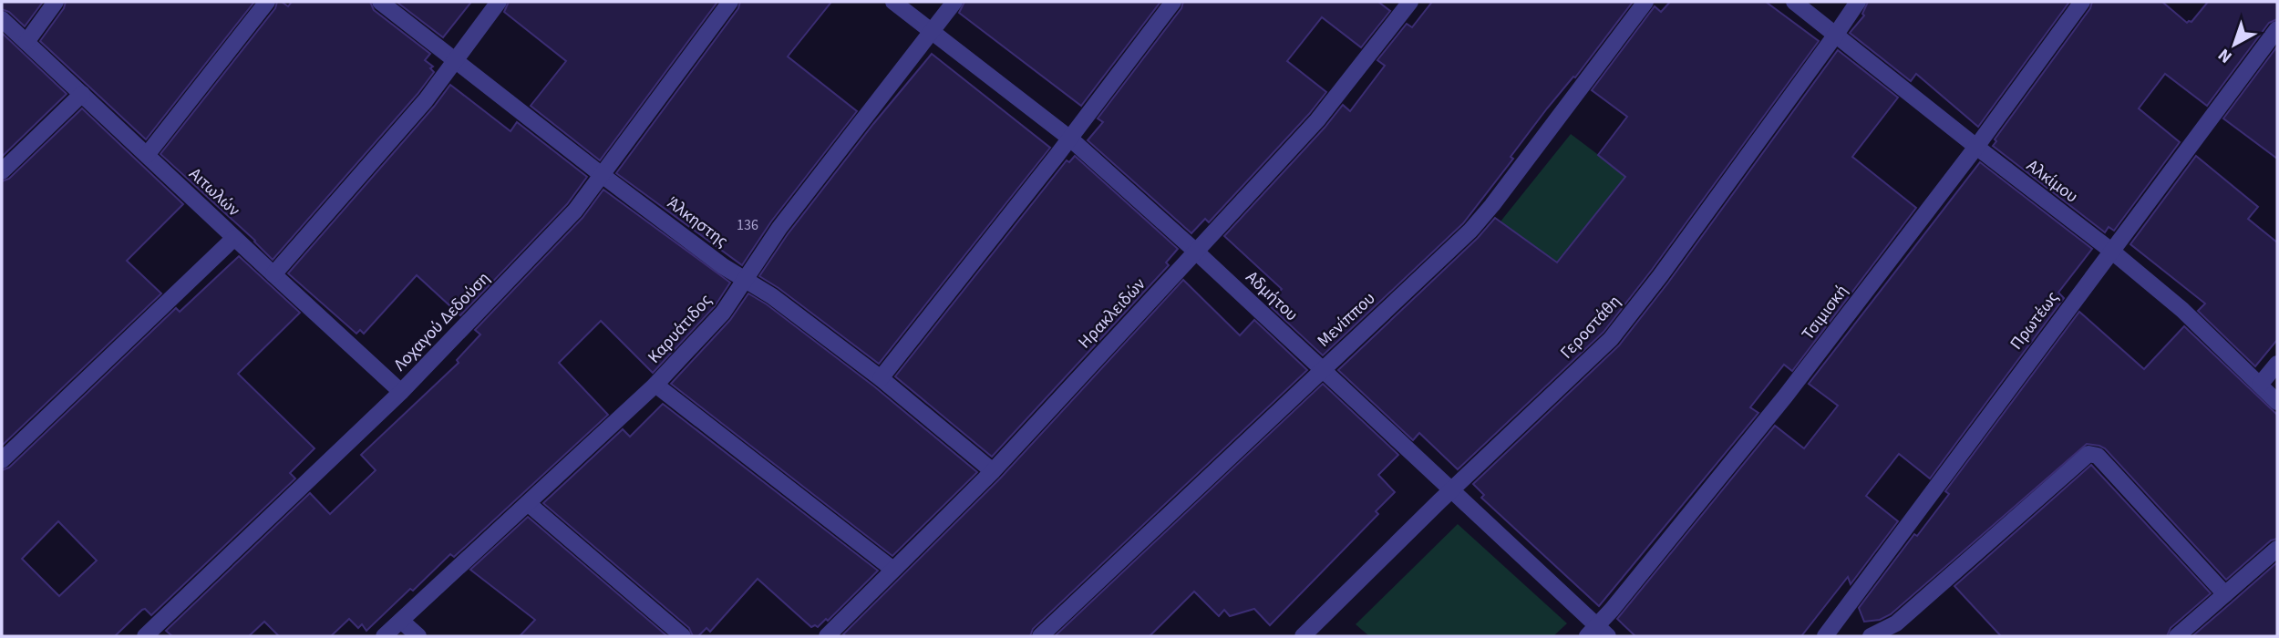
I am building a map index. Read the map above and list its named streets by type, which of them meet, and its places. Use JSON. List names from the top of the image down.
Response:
{
  "streets": {
    "street": [
      "Αλκίμου",
      "Αιτωλών",
      "Άλκηστης",
      "Αδμήτου",
      "Τσιμισκή",
      "Ηρακλειδών",
      "Μενίππου",
      "Πρωτέως",
      "Λοχαγού Δεδούση",
      "Γεροστάθη",
      "Καρυάτιδος"
    ]
  },
  "crossings": [
    ["Αλκίμου", "Τσιμισκή"],
    ["Αλκίμου", "Πρωτέως"],
    ["Αλκίμου", "Γεροστάθη"],
    ["Αιτωλών", "Λοχαγού Δεδούση"],
    ["Άλκηστης", "Ηρακλειδών"],
    ["Άλκηστης", "Λοχαγού Δεδούση"],
    ["Άλκηστης", "Καρυάτιδος"],
    ["Αδμήτου", "Τσιμισκή"],
    ["Αδμήτου", "Ηρακλειδών"],
    ["Αδμήτου", "Μενίππου"],
    ["Αδμήτου", "Γεροστάθη"],
    ["Αδμήτου", "Καρυάτιδος"]
  ],
  "house_numbers": ["136"],
  "north": "bottom left"
}
